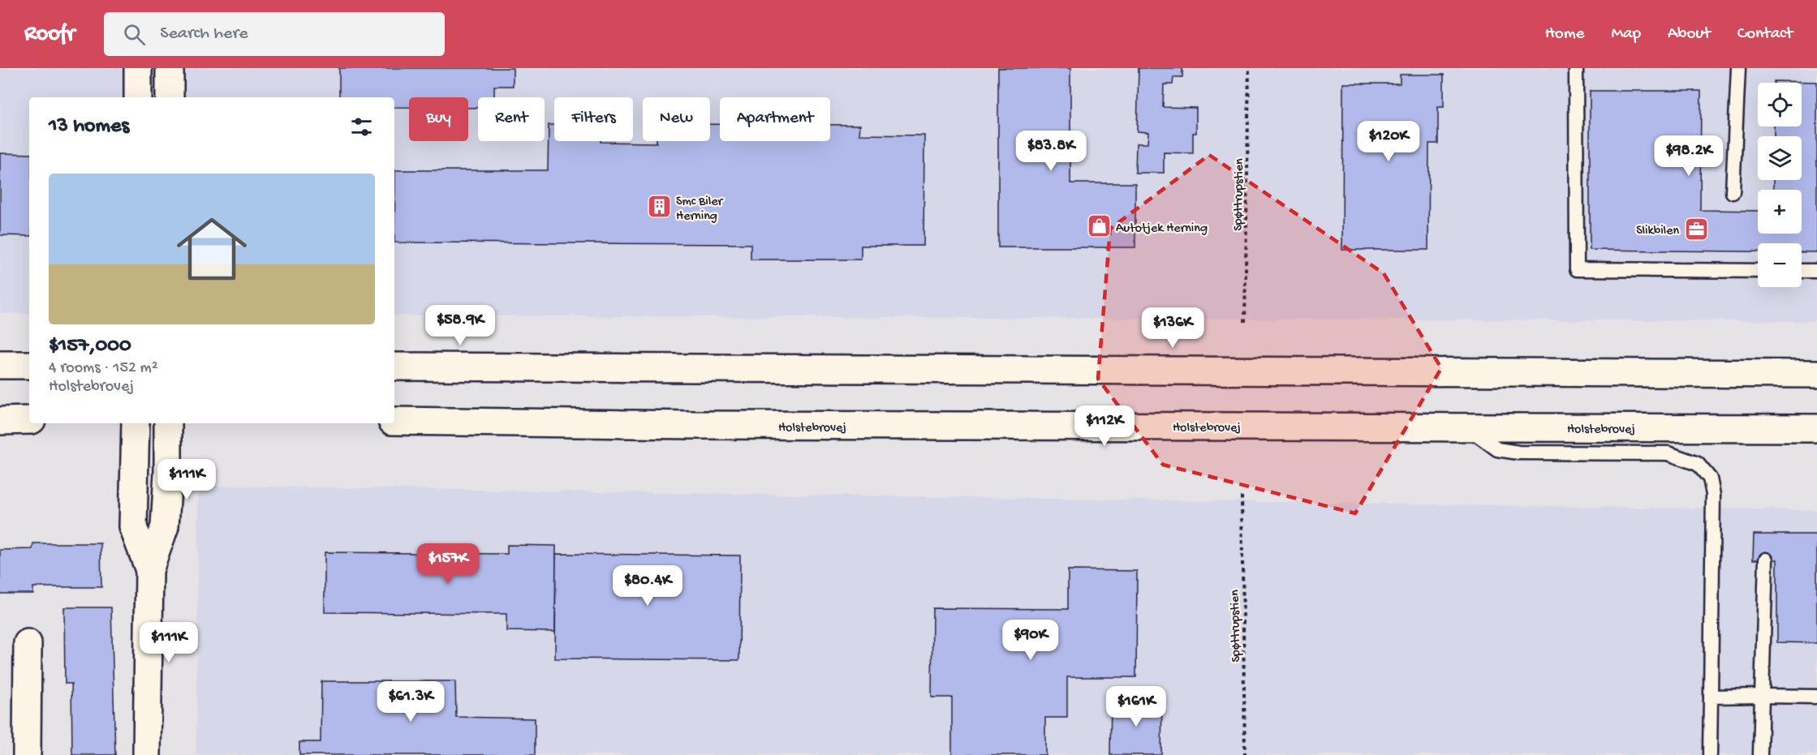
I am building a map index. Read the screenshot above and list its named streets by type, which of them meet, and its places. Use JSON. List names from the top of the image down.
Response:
{
  "streets": {
    "main road": ["Holstebrovej"],
    "path": ["Spøttrupstien"]
  },
  "places": {
    "building": ["Smc Biler Herning"],
    "shop": ["Autotjek Herning"],
    "office": ["Slikbilen"]
  },
  "page": {
    "header": "Roofr",
    "search": "Search here",
    "nav": [
      "Home",
      "Map",
      "About",
      "Contact"
    ],
    "map_buttons": ["+", "−"],
    "chip": [
      "Buy",
      "Rent",
      "Filters",
      "New",
      "Apartment"
    ],
    "heading": "13 homes",
    "price": [
      "$120K",
      "$83.8K",
      "$98.2K",
      "$58.9K",
      "$136K",
      "$112K",
      "$111K",
      "$157K",
      "$80.4K",
      "$90K",
      "$111K",
      "$61.3K",
      "$161K"
    ],
    "list": [
      {
        "name": "$157,000",
        "note": "4 rooms · 152 m² · Holstebrovej"
      }
    ]
  }
}
